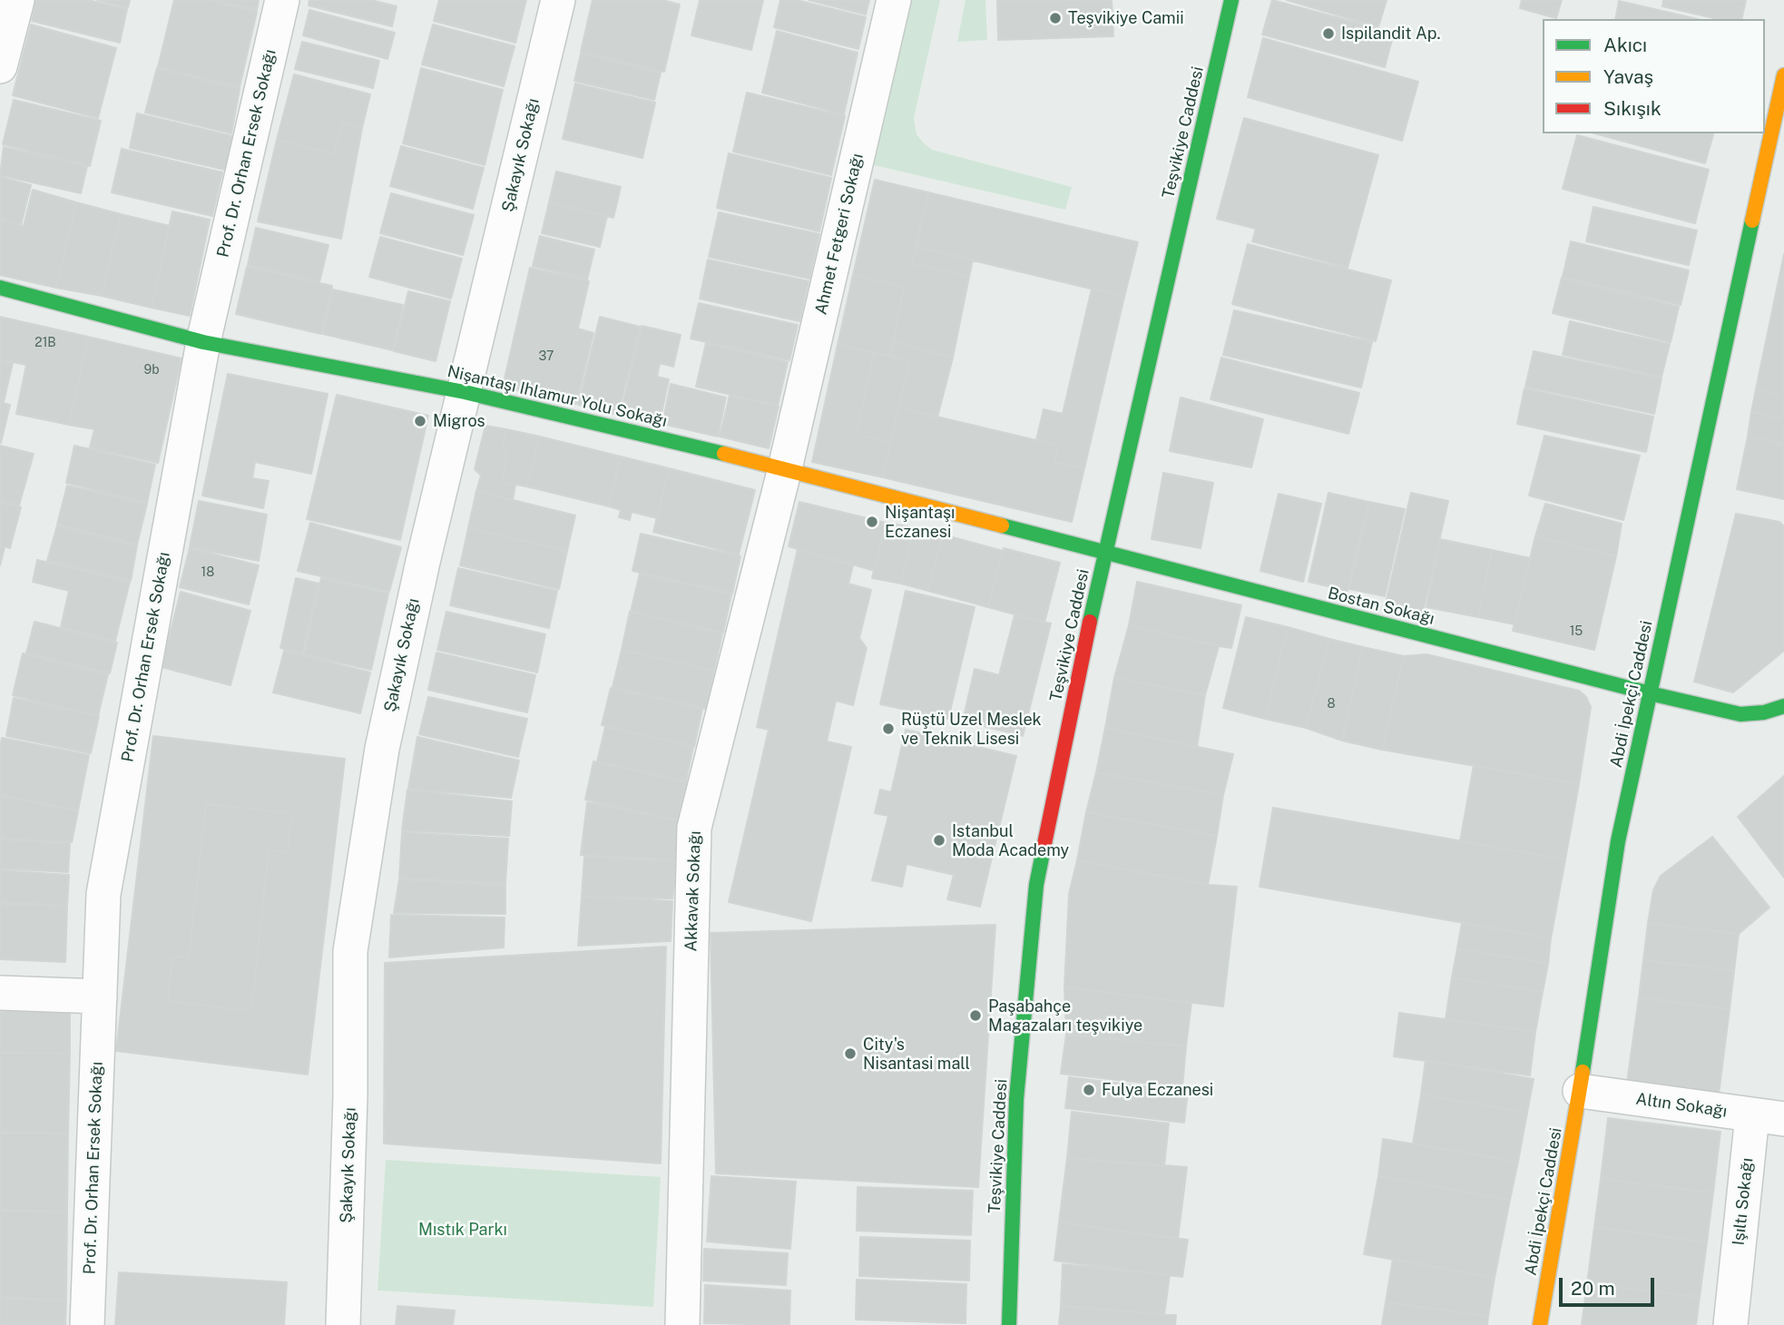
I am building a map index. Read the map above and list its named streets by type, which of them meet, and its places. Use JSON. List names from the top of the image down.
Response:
{
  "streets": {
    "street": [
      "Teşvikiye Caddesi",
      "Prof. Dr. Orhan Ersek Sokağı",
      "Şakayık Sokağı",
      "Ahmet Fetgeri Sokağı",
      "Nişantaşı Ihlamur Yolu Sokağı",
      "Bostan Sokağı",
      "Abdi İpekçi Caddesi",
      "Akkavak Sokağı",
      "Altın Sokağı",
      "Işıltı Sokağı"
    ]
  },
  "crossings": [
    ["Teşvikiye Caddesi", "Nişantaşı Ihlamur Yolu Sokağı"],
    ["Teşvikiye Caddesi", "Bostan Sokağı"],
    ["Prof. Dr. Orhan Ersek Sokağı", "Nişantaşı Ihlamur Yolu Sokağı"],
    ["Şakayık Sokağı", "Nişantaşı Ihlamur Yolu Sokağı"],
    ["Ahmet Fetgeri Sokağı", "Nişantaşı Ihlamur Yolu Sokağı"],
    ["Ahmet Fetgeri Sokağı", "Akkavak Sokağı"],
    ["Nişantaşı Ihlamur Yolu Sokağı", "Bostan Sokağı"],
    ["Nişantaşı Ihlamur Yolu Sokağı", "Akkavak Sokağı"],
    ["Bostan Sokağı", "Abdi İpekçi Caddesi"],
    ["Abdi İpekçi Caddesi", "Altın Sokağı"],
    ["Altın Sokağı", "Işıltı Sokağı"]
  ],
  "parks": ["Mıstık Parkı"],
  "places": [
    "Teşvikiye Camii",
    "Ispilandit Ap.",
    "Migros",
    "Nişantaşı Eczanesi",
    "Rüştü Uzel Meslek ve Teknik Lisesi",
    "Istanbul Moda Academy",
    "Paşabahçe Magazaları teşvikiye",
    "City's Nisantasi mall",
    "Fulya Eczanesi"
  ],
  "house_numbers": [
    "21B",
    "37",
    "9b",
    "18",
    "15",
    "8"
  ],
  "legend": ["Akıcı", "Yavaş", "Sıkışık"],
  "scale_bar": "20 m"
}
